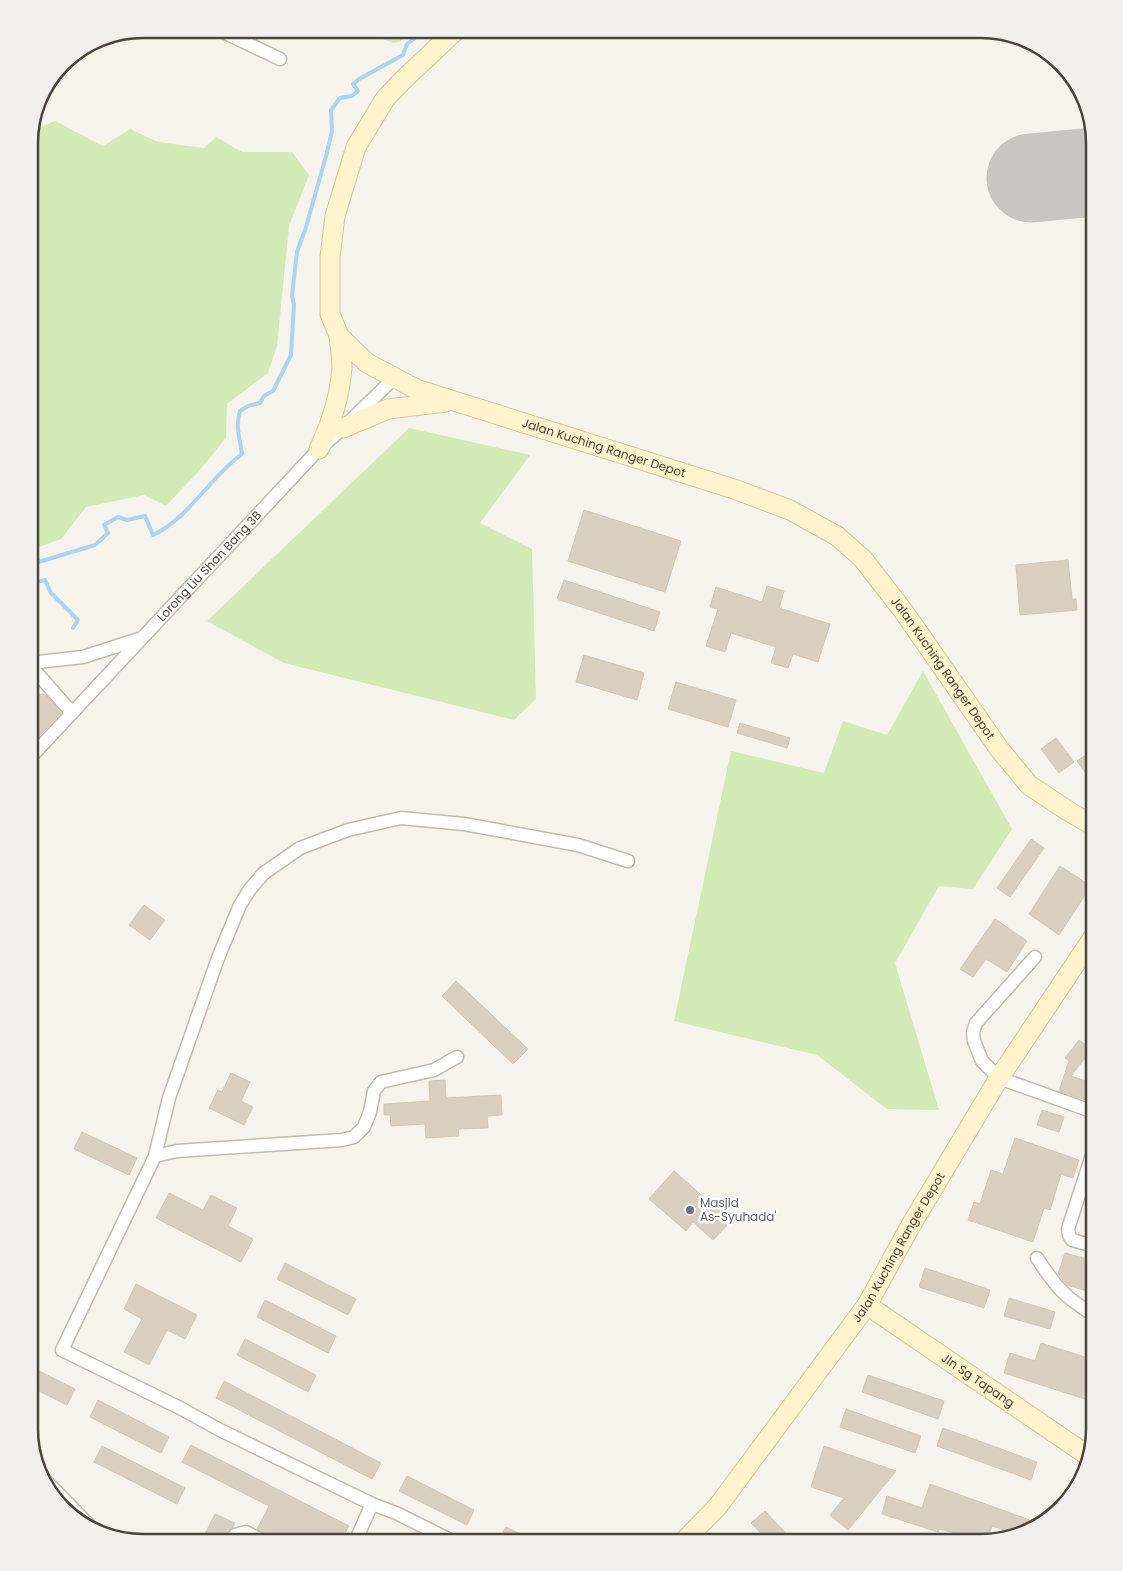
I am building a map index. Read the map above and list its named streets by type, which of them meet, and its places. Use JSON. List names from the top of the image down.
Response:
{
  "streets": {
    "street": ["Jalan Kuching Ranger Depot", "Lorong Liu Shan Bang 3B", "Jln Sg Tapang"]
  },
  "crossings": [
    ["Jalan Kuching Ranger Depot", "Lorong Liu Shan Bang 3B"],
    ["Jalan Kuching Ranger Depot", "Jln Sg Tapang"]
  ],
  "places": ["Masjid As-Syuhada'"]
}
